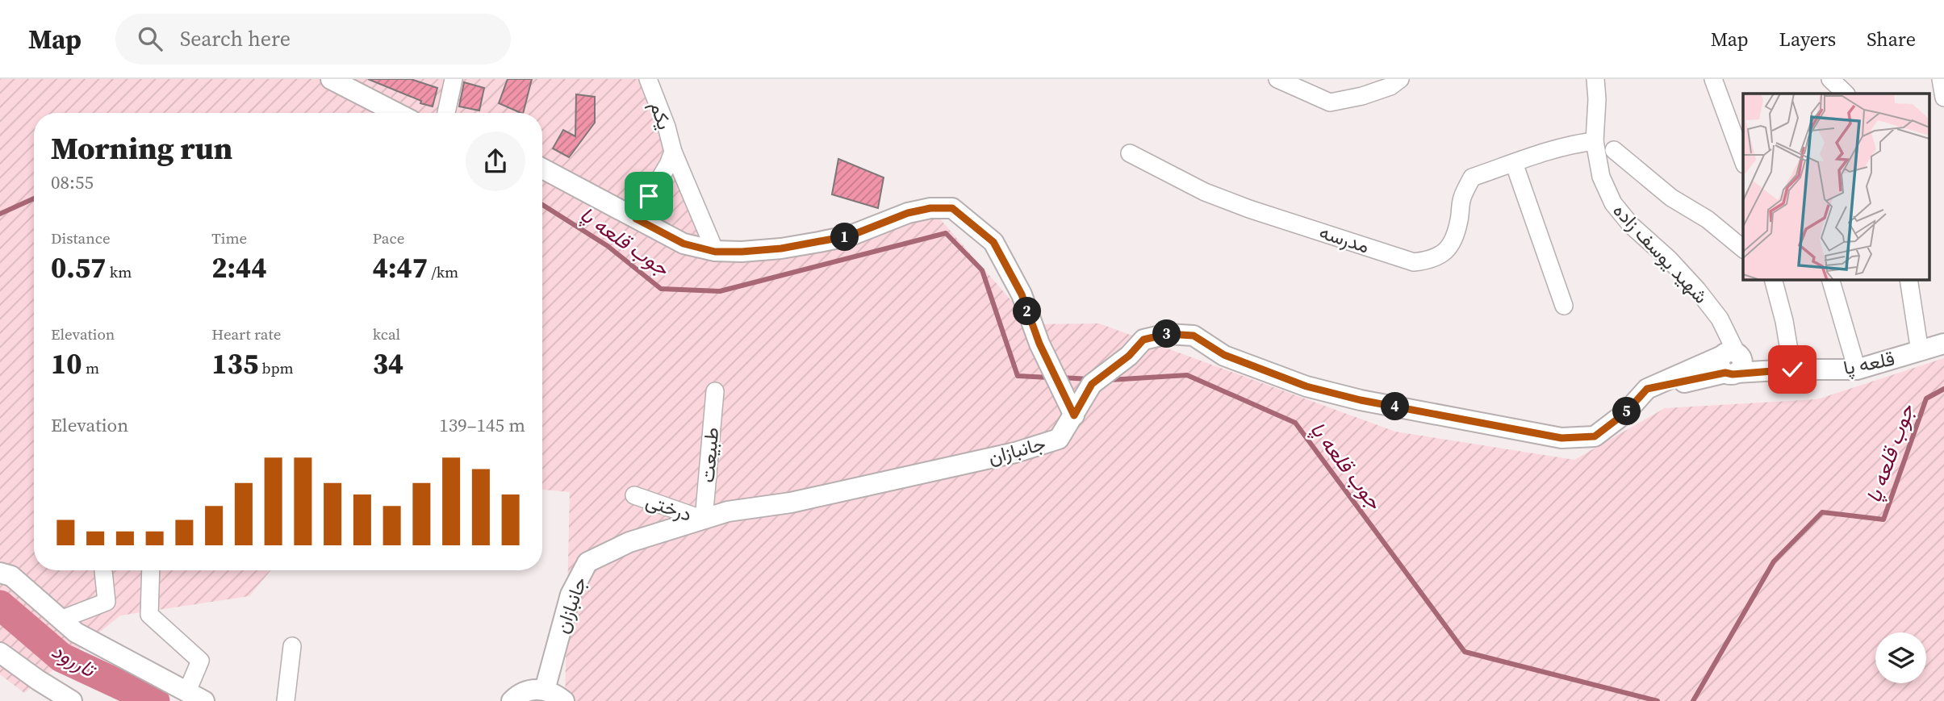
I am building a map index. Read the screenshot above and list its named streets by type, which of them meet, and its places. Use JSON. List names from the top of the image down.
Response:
{
  "streets": {
    "street": [
      "یکم",
      "مدرسه",
      "شهید یوسف زاده",
      "قلعه پا",
      "جانبازان",
      "طبیعت",
      "درختی"
    ]
  },
  "crossings": [
    ["شهید یوسف زاده", "جانبازان"],
    ["قلعه پا", "جانبازان"],
    ["جانبازان", "طبیعت"],
    ["جانبازان", "درختی"],
    ["طبیعت", "درختی"]
  ],
  "water": ["جوب قلعه پا", "تاررود"],
  "page": {
    "header": "Map",
    "search": "Search here",
    "nav": ["Map", "Layers", "Share"],
    "heading": ["Morning run", "08:55"],
    "stats": [
      ["Distance", "0.57 km"],
      ["Time", "2:44"],
      ["Pace", "4:47 /km"],
      ["Elevation", "10 m"],
      ["Heart rate", "135 bpm"],
      ["kcal", "34"]
    ],
    "pins": [
      "1",
      "2",
      "3",
      "4",
      "5"
    ],
    "chart": ["Elevation", "139–145 m"]
  }
}
